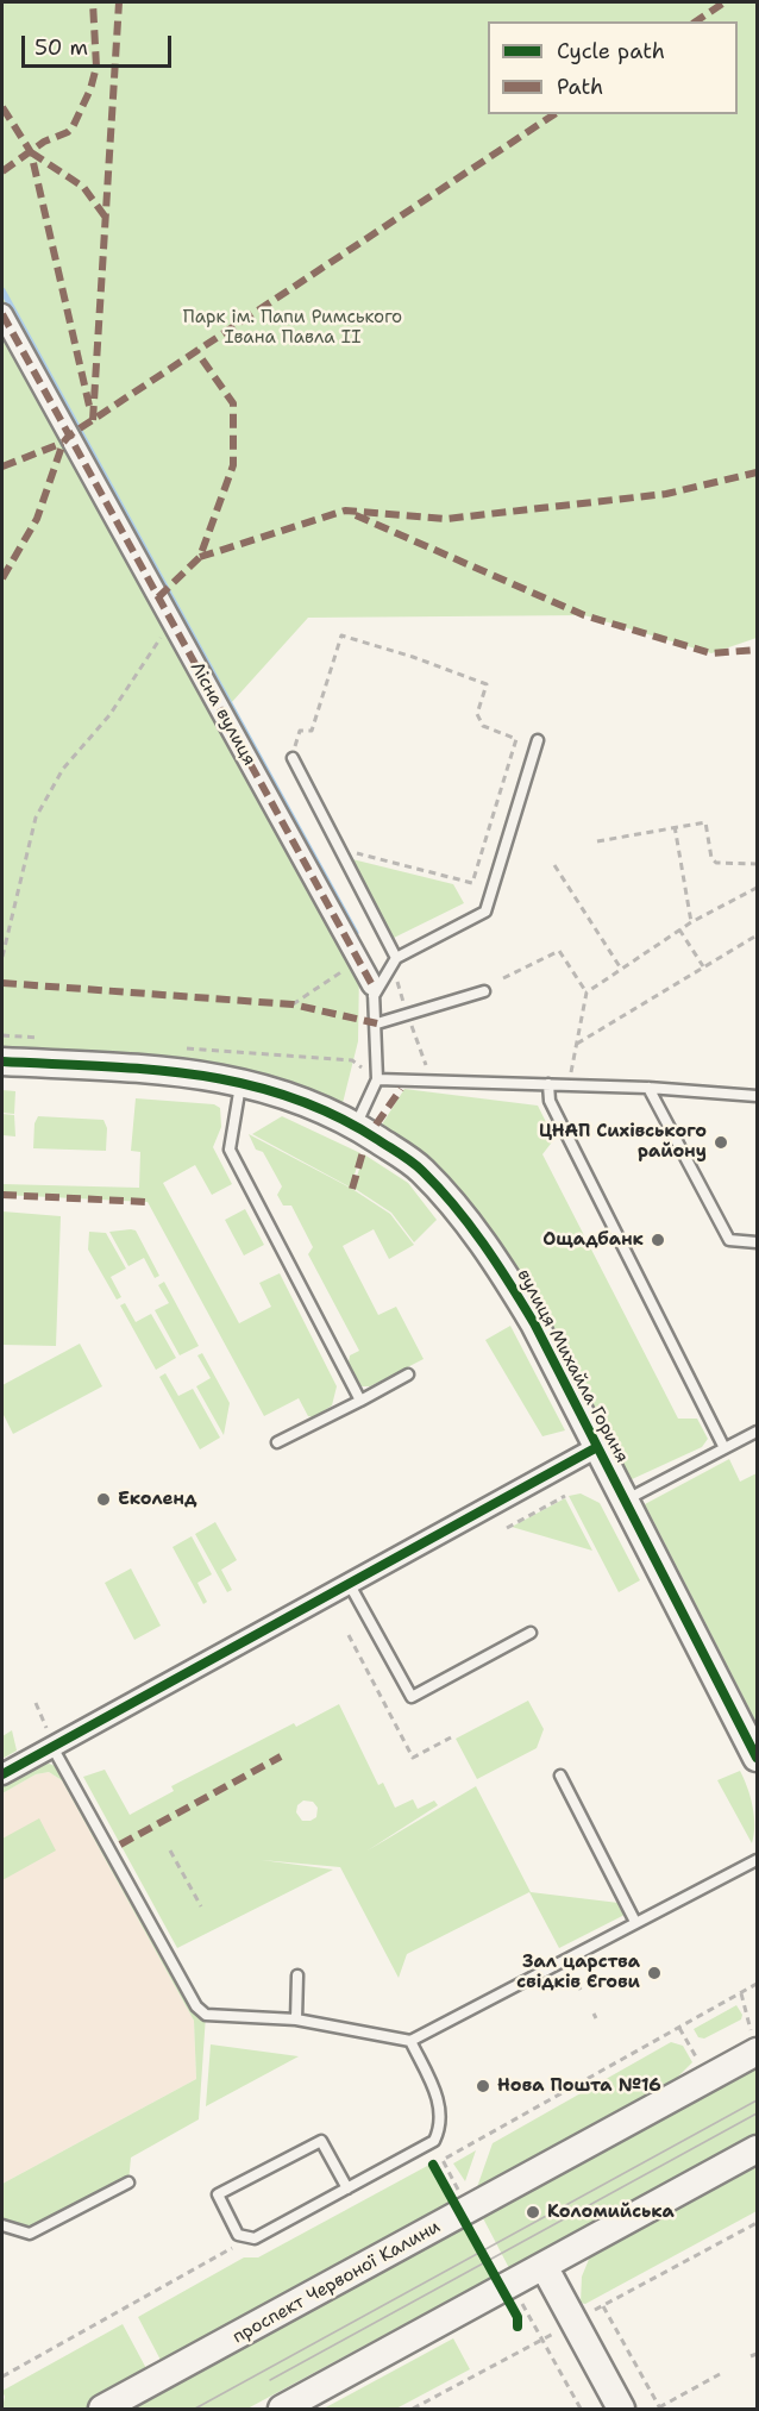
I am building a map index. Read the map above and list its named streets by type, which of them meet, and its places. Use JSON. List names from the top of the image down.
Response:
{
  "streets": {
    "main road": ["вулиця Михайла Гориня", "проспект Червоної Калини"],
    "street": ["Лісна вулиця"]
  },
  "crossings": [
    ["Лісна вулиця", "вулиця Михайла Гориня"]
  ],
  "parks": ["Парк ім. Папи Римського Івана Павла ІІ"],
  "places": [
    "ЦНАП Сихівського району",
    "Ощадбанк",
    "Еколенд",
    "Зал царства свідків Єгови",
    "Нова Пошта №16",
    "Коломийська"
  ],
  "legend": ["Cycle path", "Path"],
  "scale_bar": "50 m"
}
